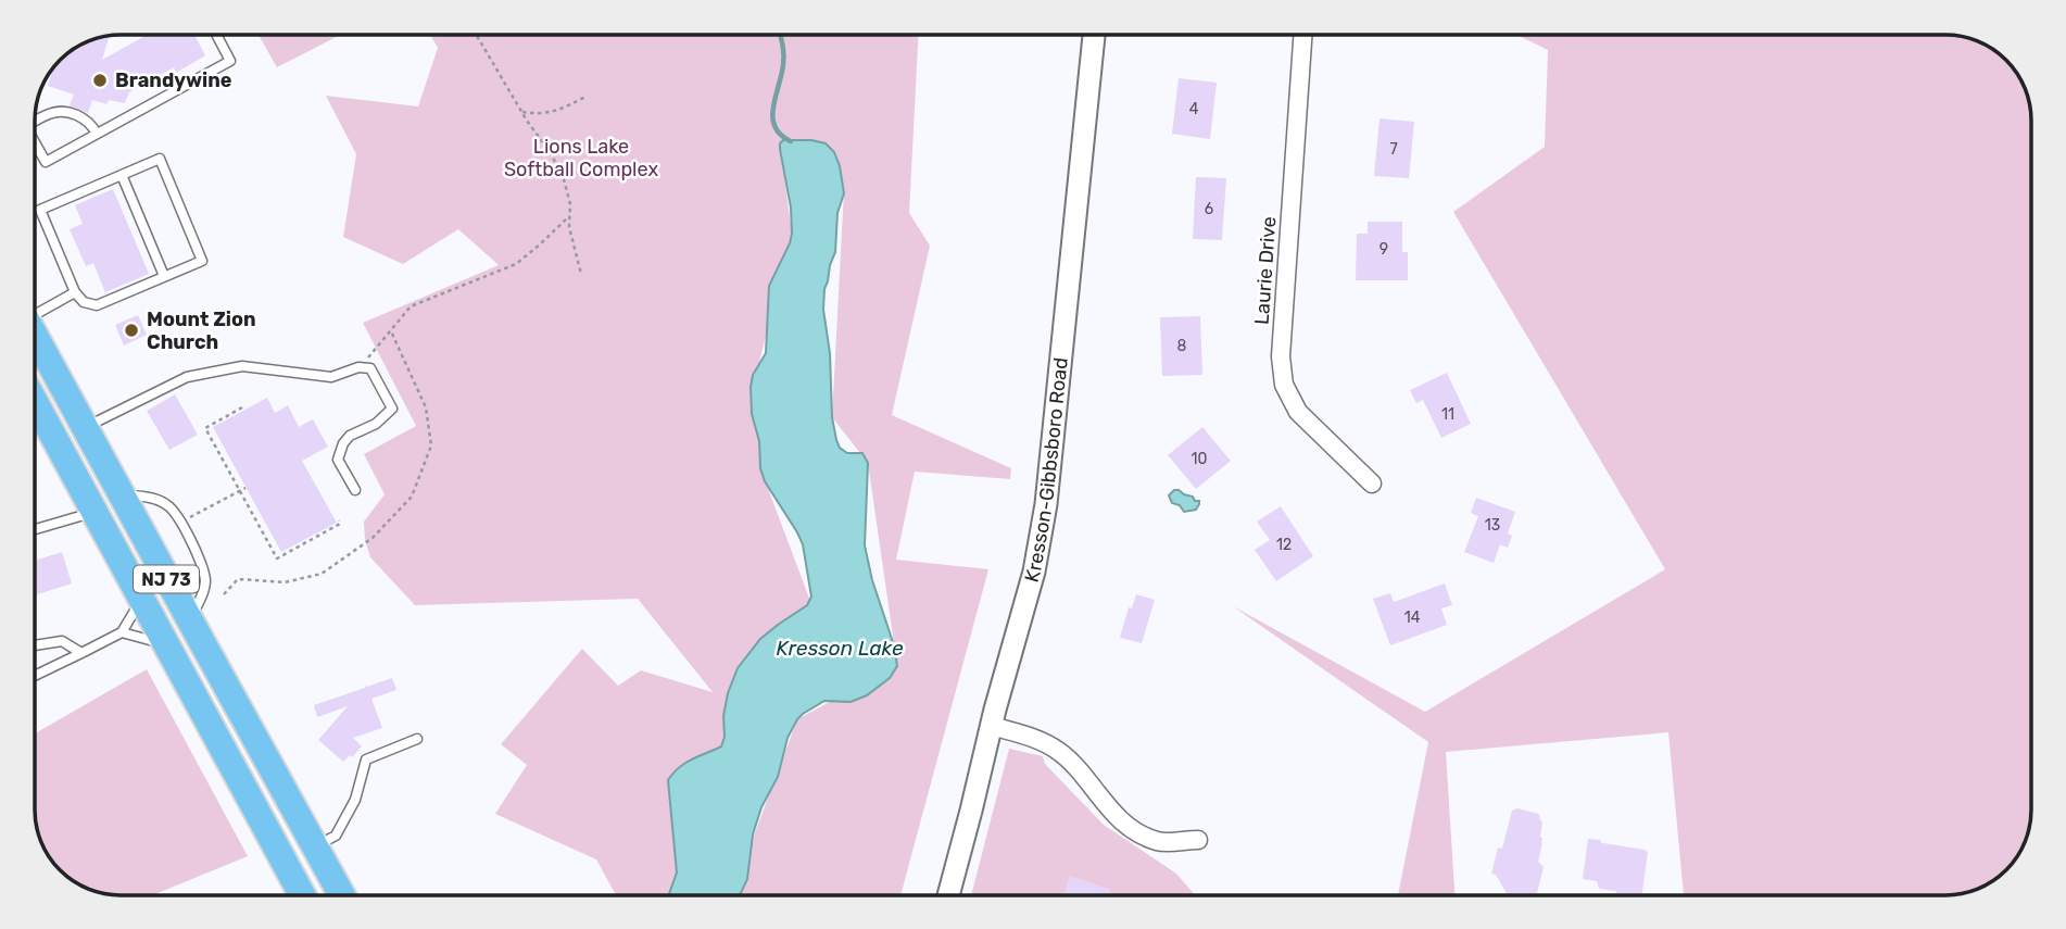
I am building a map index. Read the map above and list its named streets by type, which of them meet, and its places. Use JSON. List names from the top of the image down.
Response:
{
  "streets": {
    "highway": ["NJ 73"],
    "street": ["Laurie Drive", "Kresson-Gibbsboro Road"]
  },
  "water": ["Kresson Lake"],
  "parks": ["Lions Lake Softball Complex"],
  "places": ["Brandywine", "Mount Zion Church"],
  "house_numbers": [
    "4",
    "7",
    "6",
    "9",
    "8",
    "11",
    "10",
    "13",
    "12",
    "14"
  ]
}
